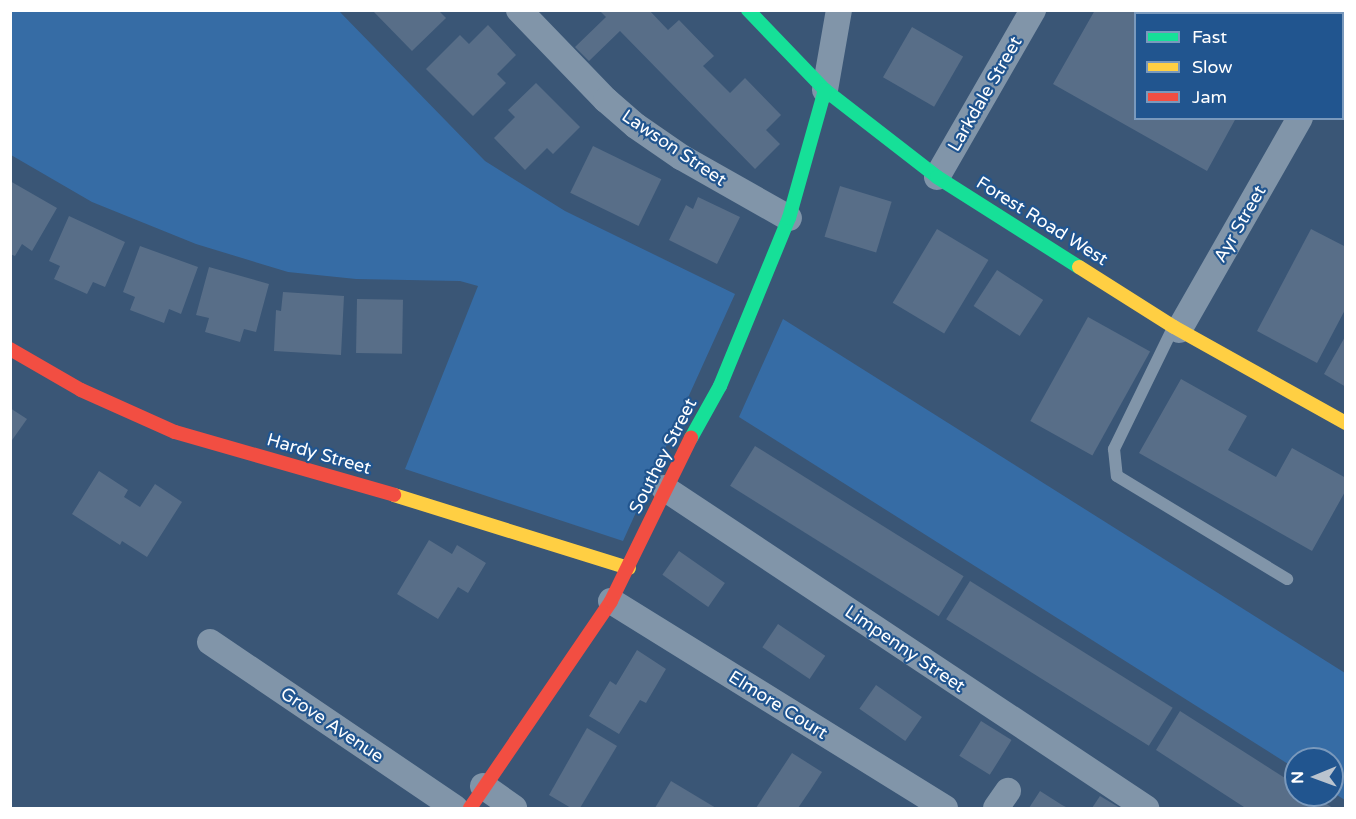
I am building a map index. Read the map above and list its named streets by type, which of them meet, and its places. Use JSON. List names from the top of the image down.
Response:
{
  "streets": {
    "street": [
      "Larkdale Street",
      "Lawson Street",
      "Forest Road West",
      "Ayr Street",
      "Hardy Street",
      "Southey Street",
      "Limpenny Street",
      "Elmore Court",
      "Grove Avenue"
    ]
  },
  "crossings": [
    ["Larkdale Street", "Forest Road West"],
    ["Lawson Street", "Southey Street"],
    ["Forest Road West", "Ayr Street"],
    ["Forest Road West", "Southey Street"],
    ["Hardy Street", "Southey Street"],
    ["Southey Street", "Limpenny Street"],
    ["Southey Street", "Elmore Court"]
  ],
  "legend": ["Fast", "Slow", "Jam"],
  "north": "left"
}
